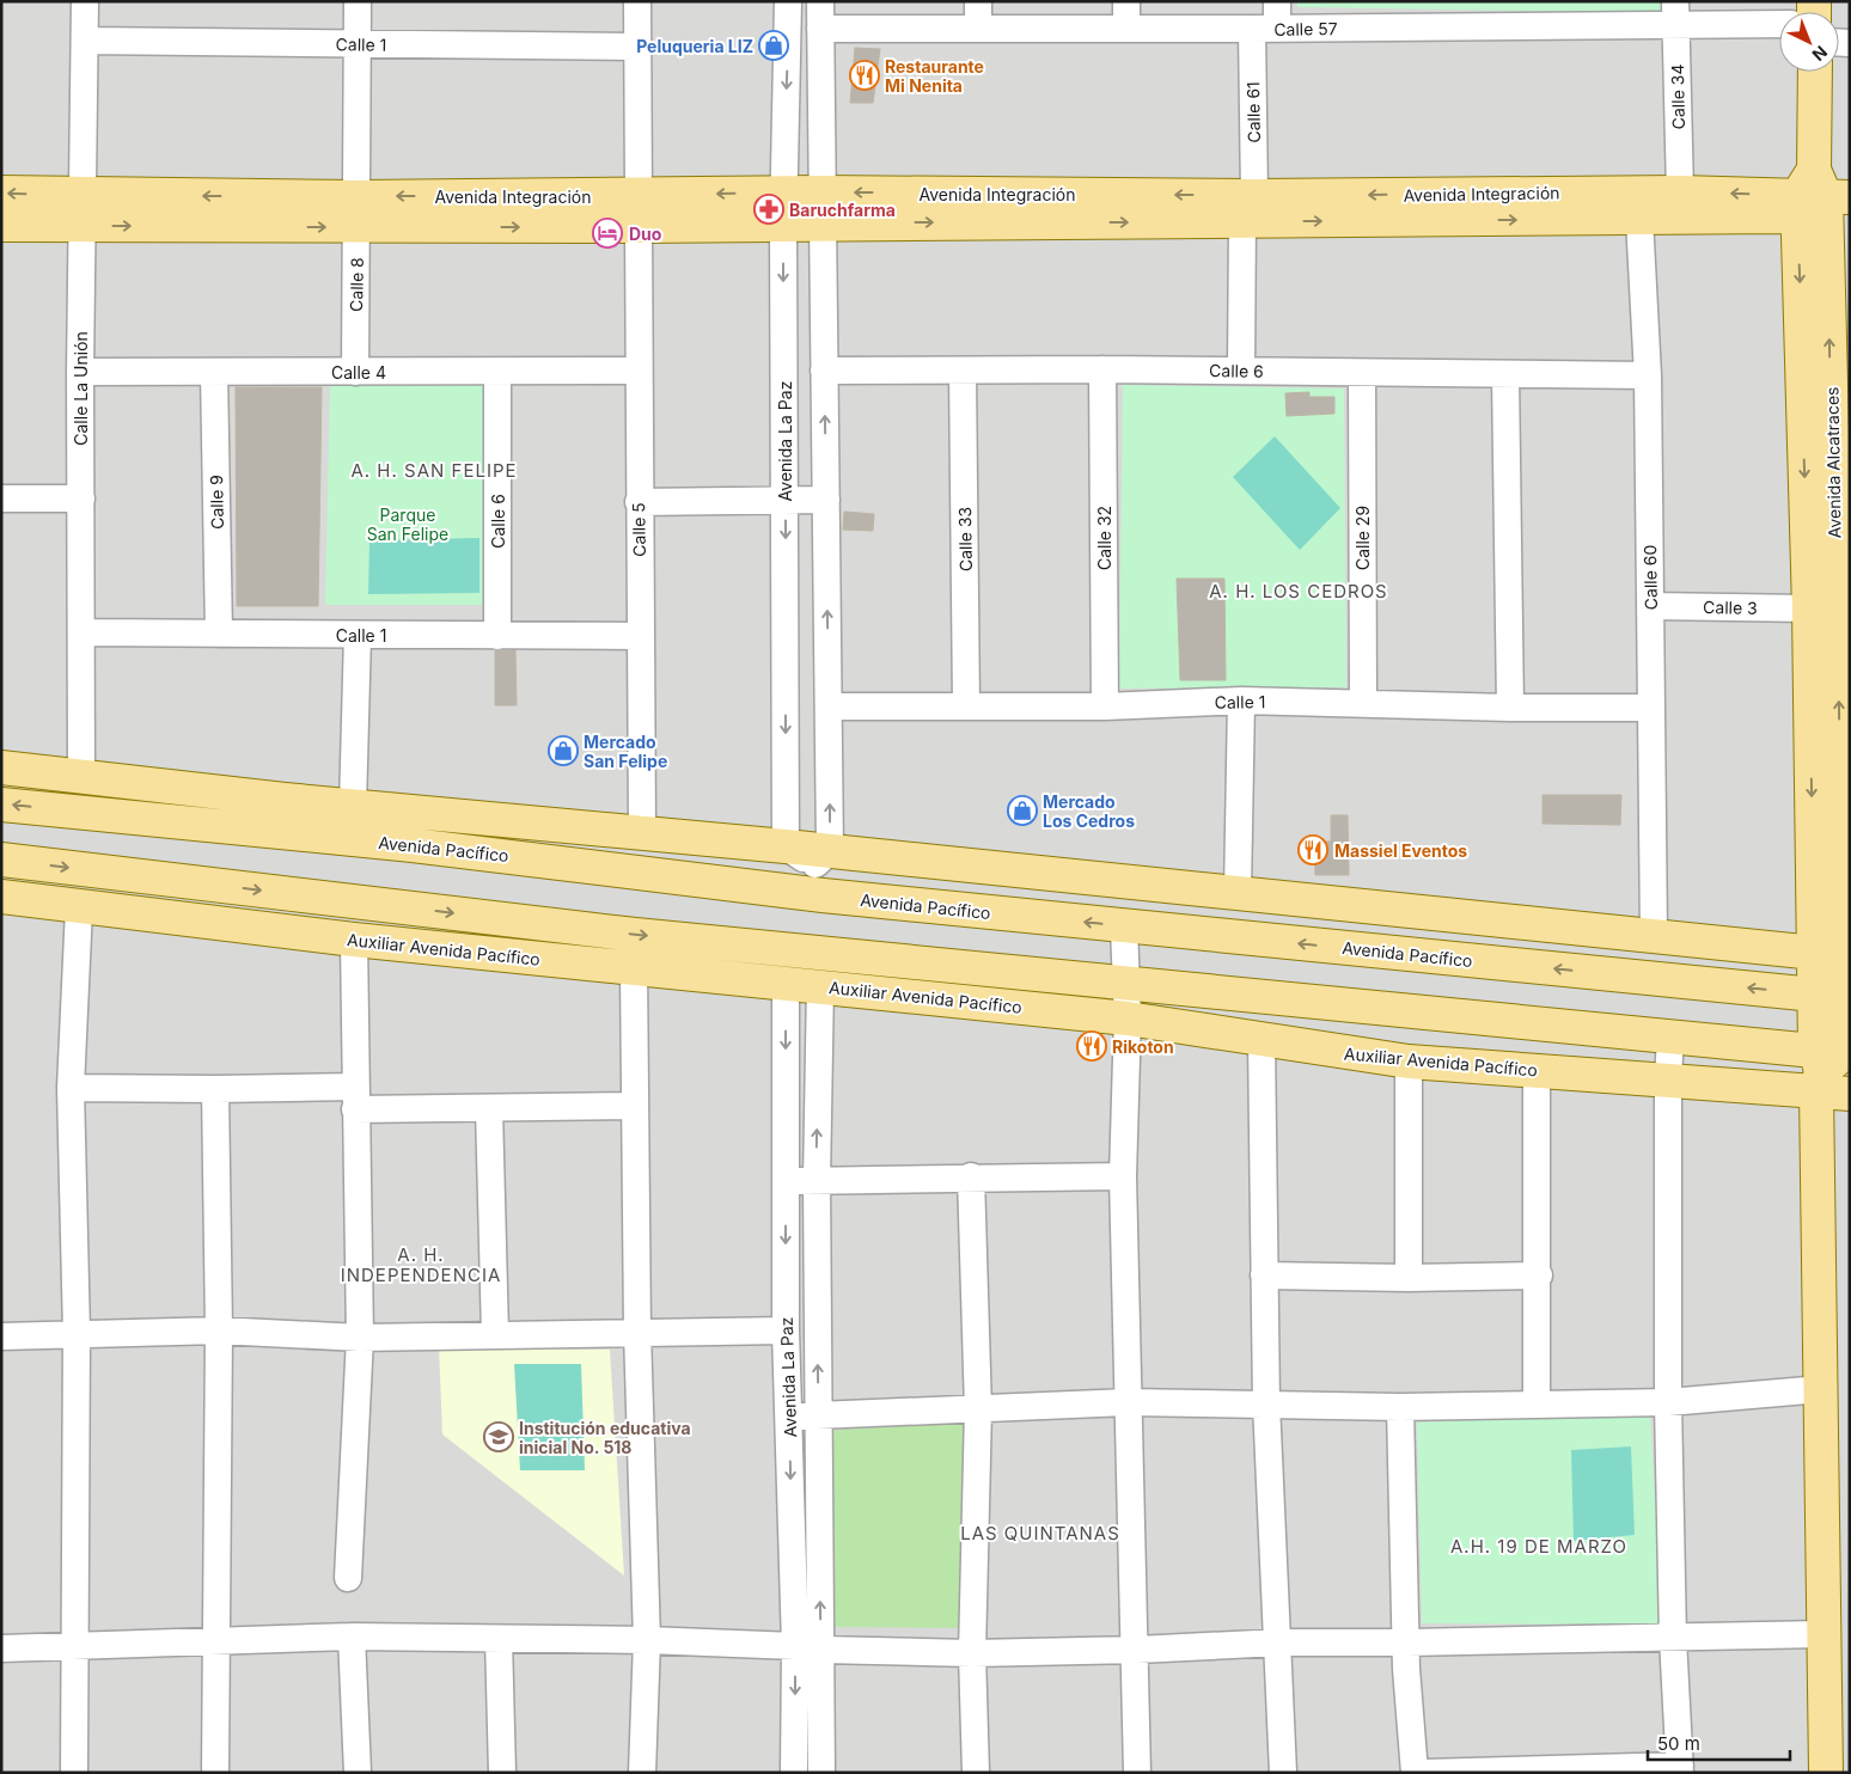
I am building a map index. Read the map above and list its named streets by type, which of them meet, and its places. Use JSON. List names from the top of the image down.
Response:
{
  "streets": {
    "main road": ["Avenida Integración", "Avenida Pacífico", "Auxiliar Avenida Pacífico"],
    "street": [
      "Calle 57",
      "Calle 1",
      "Calle 34",
      "Calle 61",
      "Calle 8",
      "Calle 6",
      "Calle 4",
      "Calle La Unión",
      "Avenida La Paz",
      "Calle 9",
      "Calle 5",
      "Calle 32",
      "Calle 29",
      "Calle 33",
      "Calle 60",
      "Calle 3"
    ]
  },
  "crossings": [
    ["Calle 57", "Calle 34"],
    ["Calle 57", "Calle 61"],
    ["Calle 1", "Calle 6"],
    ["Calle 1", "Calle La Unión"],
    ["Calle 1", "Calle 9"],
    ["Calle 1", "Calle 5"],
    ["Calle 1", "Calle 32"],
    ["Calle 1", "Calle 29"],
    ["Calle 1", "Calle 33"],
    ["Calle 1", "Calle 60"],
    ["Calle 34", "Avenida Integración"],
    ["Calle 61", "Avenida Integración"],
    ["Calle 61", "Calle 6"],
    ["Avenida Integración", "Calle 8"],
    ["Avenida Integración", "Calle La Unión"],
    ["Avenida Integración", "Avenida La Paz"],
    ["Avenida Integración", "Calle 5"],
    ["Calle 8", "Calle 4"],
    ["Calle 6", "Calle 4"],
    ["Calle 6", "Calle 32"],
    ["Calle 6", "Calle 29"],
    ["Calle 6", "Calle 33"],
    ["Calle 6", "Calle 60"],
    ["Calle 4", "Calle La Unión"],
    ["Calle 4", "Calle 9"],
    ["Calle 4", "Calle 5"],
    ["Avenida La Paz", "Auxiliar Avenida Pacífico"],
    ["Calle 60", "Calle 3"]
  ],
  "districts": [
    "A. H. SAN FELIPE",
    "A. H. LOS CEDROS",
    "A. H. INDEPENDENCIA",
    "LAS QUINTANAS",
    "A.H. 19 DE MARZO"
  ],
  "parks": ["Parque San Felipe"],
  "places": {
    "shop": ["Peluqueria LIZ", "Mercado San Felipe", "Mercado Los Cedros"],
    "restaurant": ["Restaurante Mi Nenita", "Massiel Eventos", "Rikoton"],
    "pharmacy": ["Baruchfarma"],
    "hotel": ["Duo"],
    "school or university": ["Institución educativa inicial No. 518"]
  },
  "scale_bar": "50 m",
  "north": "bottom right"
}
